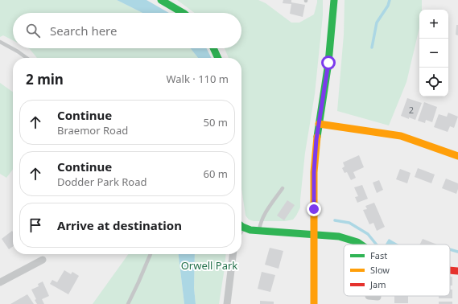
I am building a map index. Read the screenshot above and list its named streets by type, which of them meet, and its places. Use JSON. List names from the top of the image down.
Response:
{
  "parks": ["Orwell Park"],
  "house_numbers": ["2"],
  "legend": ["Fast", "Slow", "Jam"],
  "page": {
    "map_buttons": ["+", "−"],
    "search": "Search here",
    "heading": ["2 min", "Walk · 110 m"],
    "list": [
      ["Continue", "Braemor Road", "50 m"],
      ["Continue", "Dodder Park Road", "60 m"],
      "Arrive at destination"
    ]
  }
}
